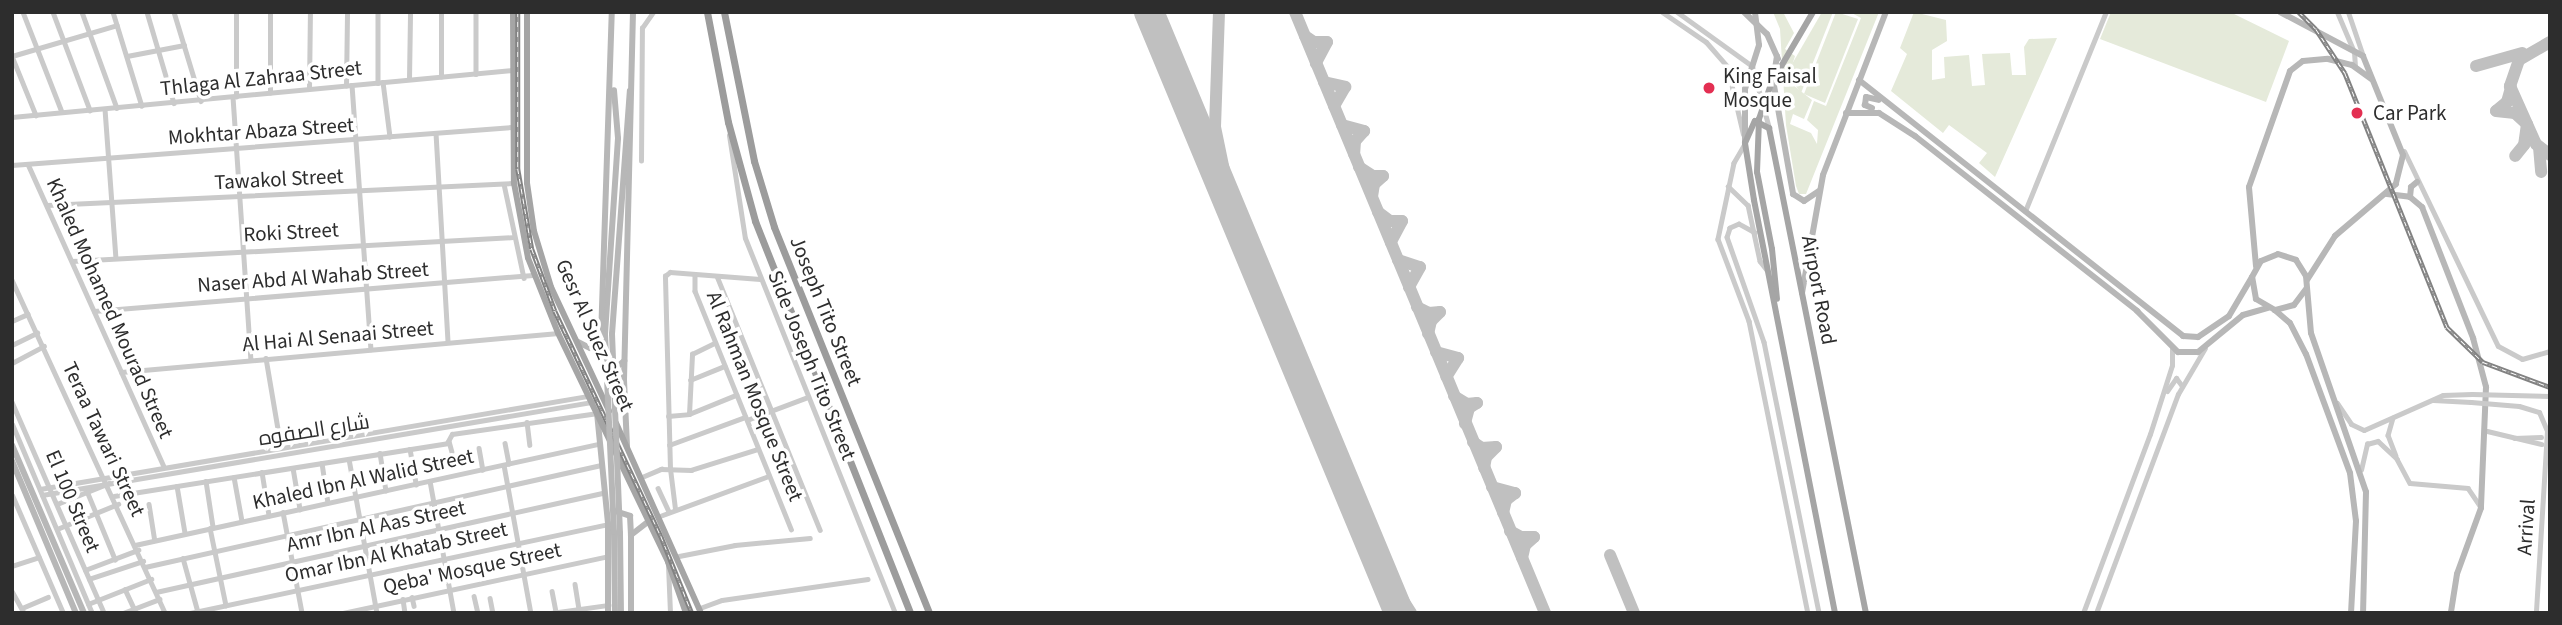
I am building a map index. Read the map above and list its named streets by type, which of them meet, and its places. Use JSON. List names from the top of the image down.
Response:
{
  "streets": {
    "highway": ["Joseph Tito Street"],
    "main road": ["Airport Road", "Gesr Al Suez Street"],
    "street": [
      "Thlaga Al Zahraa Street",
      "Mokhtar Abaza Street",
      "Tawakol Street",
      "Roki Street",
      "Naser Abd Al Wahab Street",
      "Khaled Mohamed Mourad Street",
      "Al Hai Al Senaai Street",
      "Side Joseph Tito Street",
      "Al Rahman Mosque Street",
      "شارع الصفوه",
      "Teraa Tawari Street",
      "Khaled Ibn Al Walid Street",
      "El 100 Street",
      "Amr Ibn Al Aas Street",
      "Arrival",
      "Omar Ibn Al Khatab Street",
      "Qeba' Mosque Street"
    ]
  },
  "crossings": [
    ["Thlaga Al Zahraa Street", "Gesr Al Suez Street"],
    ["Mokhtar Abaza Street", "Khaled Mohamed Mourad Street"],
    ["Mokhtar Abaza Street", "Gesr Al Suez Street"],
    ["Tawakol Street", "Khaled Mohamed Mourad Street"],
    ["Tawakol Street", "Gesr Al Suez Street"],
    ["Roki Street", "Khaled Mohamed Mourad Street"],
    ["Naser Abd Al Wahab Street", "Khaled Mohamed Mourad Street"],
    ["Naser Abd Al Wahab Street", "Gesr Al Suez Street"],
    ["Khaled Mohamed Mourad Street", "Al Hai Al Senaai Street"],
    ["Khaled Mohamed Mourad Street", "شارع الصفوه"],
    ["Joseph Tito Street", "Side Joseph Tito Street"],
    ["Gesr Al Suez Street", "Al Hai Al Senaai Street"],
    ["Gesr Al Suez Street", "شارع الصفوه"],
    ["شارع الصفوه", "Teraa Tawari Street"],
    ["شارع الصفوه", "El 100 Street"],
    ["Teraa Tawari Street", "Khaled Ibn Al Walid Street"],
    ["Teraa Tawari Street", "Amr Ibn Al Aas Street"],
    ["Khaled Ibn Al Walid Street", "El 100 Street"]
  ],
  "places": ["King Faisal Mosque", "Car Park"]
}
